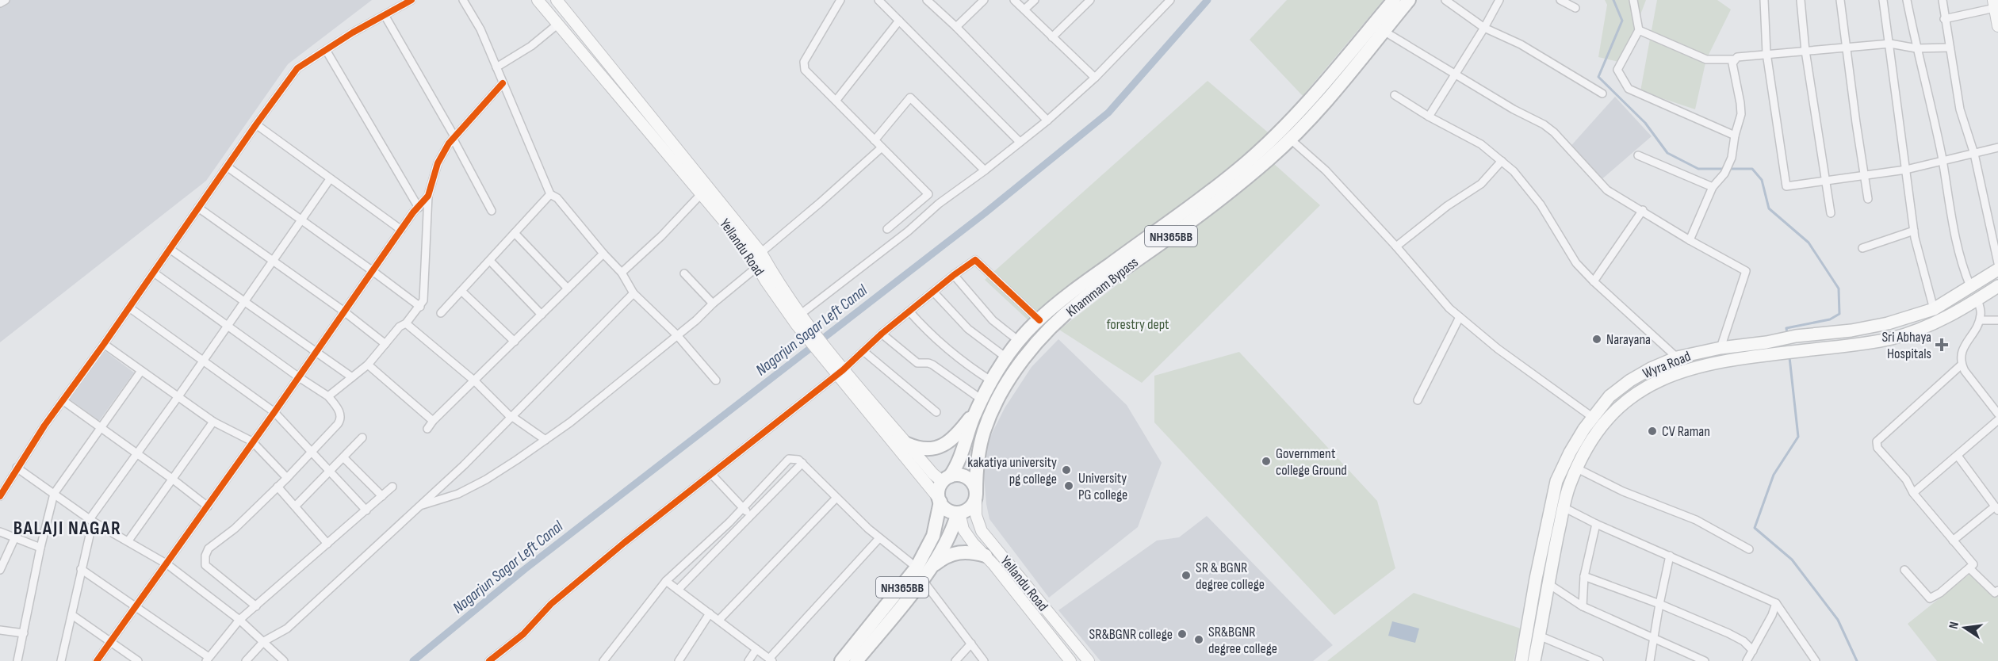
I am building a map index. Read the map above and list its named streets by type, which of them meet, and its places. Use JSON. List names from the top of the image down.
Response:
{
  "streets": {
    "highway": ["NH365BB", "Khammam Bypass"],
    "main road": ["Yellandu Road", "Wyra Road"]
  },
  "crossings": [
    ["NH365BB", "Yellandu Road"],
    ["NH365BB", "Khammam Bypass"],
    ["Yellandu Road", "Khammam Bypass"]
  ],
  "districts": ["BALAJI NAGAR"],
  "water": ["Nagarjun Sagar Left Canal"],
  "parks": ["forestry dept"],
  "places": {
    "other": [
      "Narayana",
      "CV Raman",
      "Government college Ground",
      "kakatiya university pg college",
      "University PG college",
      "SR & BGNR degree college",
      "SR&BGNR college",
      "SR&BGNR degree college"
    ],
    "health": ["Sri Abhaya Hospitals"]
  },
  "north": "left"
}
